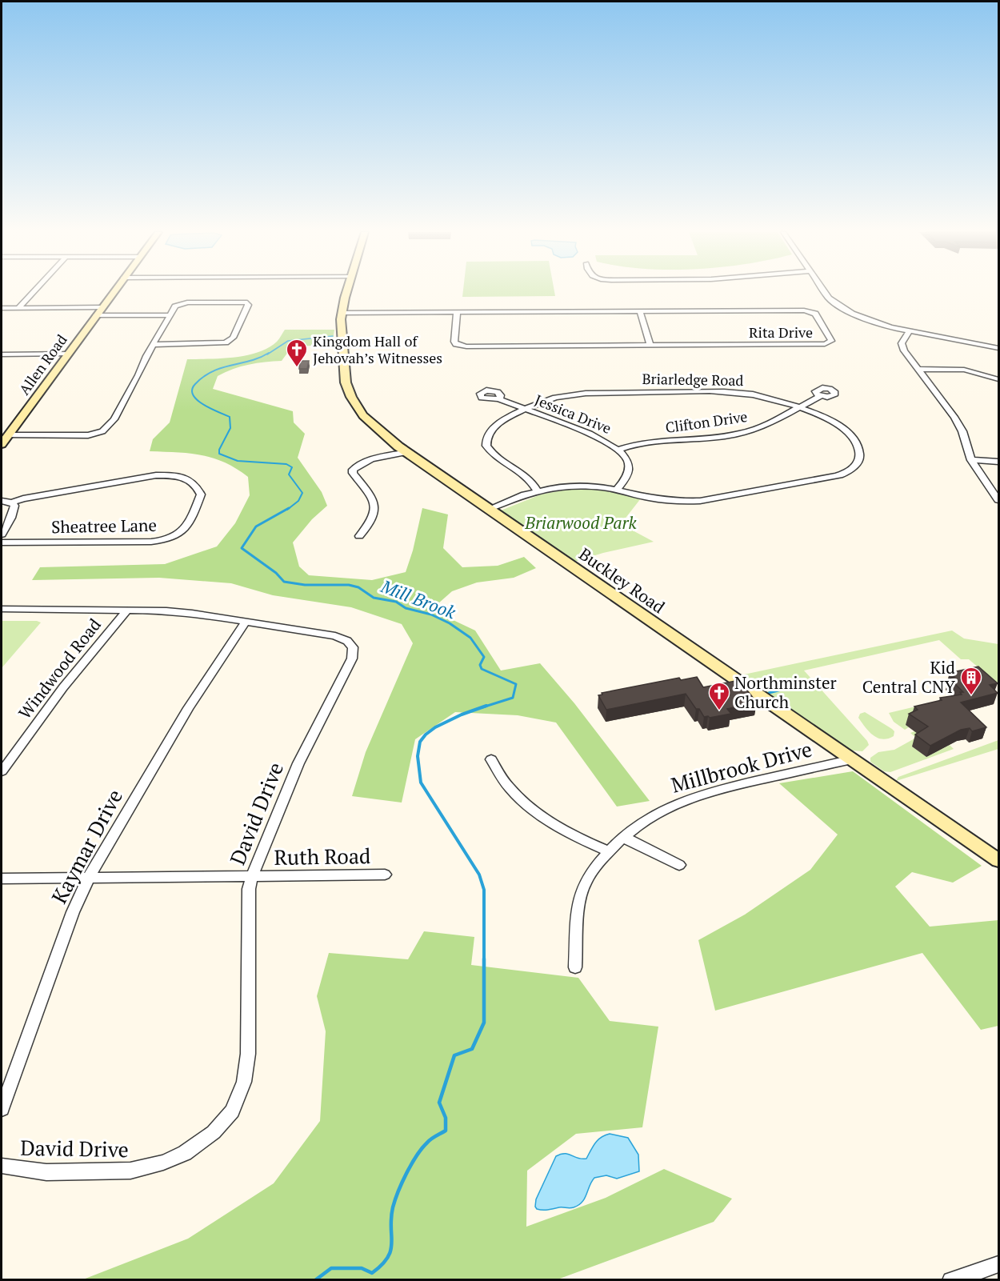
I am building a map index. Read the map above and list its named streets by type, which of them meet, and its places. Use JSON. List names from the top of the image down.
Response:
{
  "streets": {
    "street": [
      "Rita Drive",
      "Allen Road",
      "Briarledge Road",
      "Jessica Drive",
      "Clifton Drive",
      "Sheatree Lane",
      "Buckley Road",
      "Windwood Road",
      "Millbrook Drive",
      "David Drive",
      "Kaymar Drive",
      "Ruth Road"
    ]
  },
  "crossings": [
    ["Rita Drive", "Buckley Road"],
    ["Briarledge Road", "Jessica Drive"],
    ["Briarledge Road", "Clifton Drive"],
    ["Briarledge Road", "Buckley Road"],
    ["Jessica Drive", "Clifton Drive"],
    ["Buckley Road", "Millbrook Drive"],
    ["Windwood Road", "David Drive"],
    ["David Drive", "Kaymar Drive"],
    ["David Drive", "Ruth Road"],
    ["Kaymar Drive", "Ruth Road"]
  ],
  "water": ["Mill Brook"],
  "parks": ["Briarwood Park"],
  "places": {
    "church": ["Kingdom Hall of Jehovah’s Witnesses", "Northminster Church"],
    "building": ["Kid Central CNY"]
  }
}
